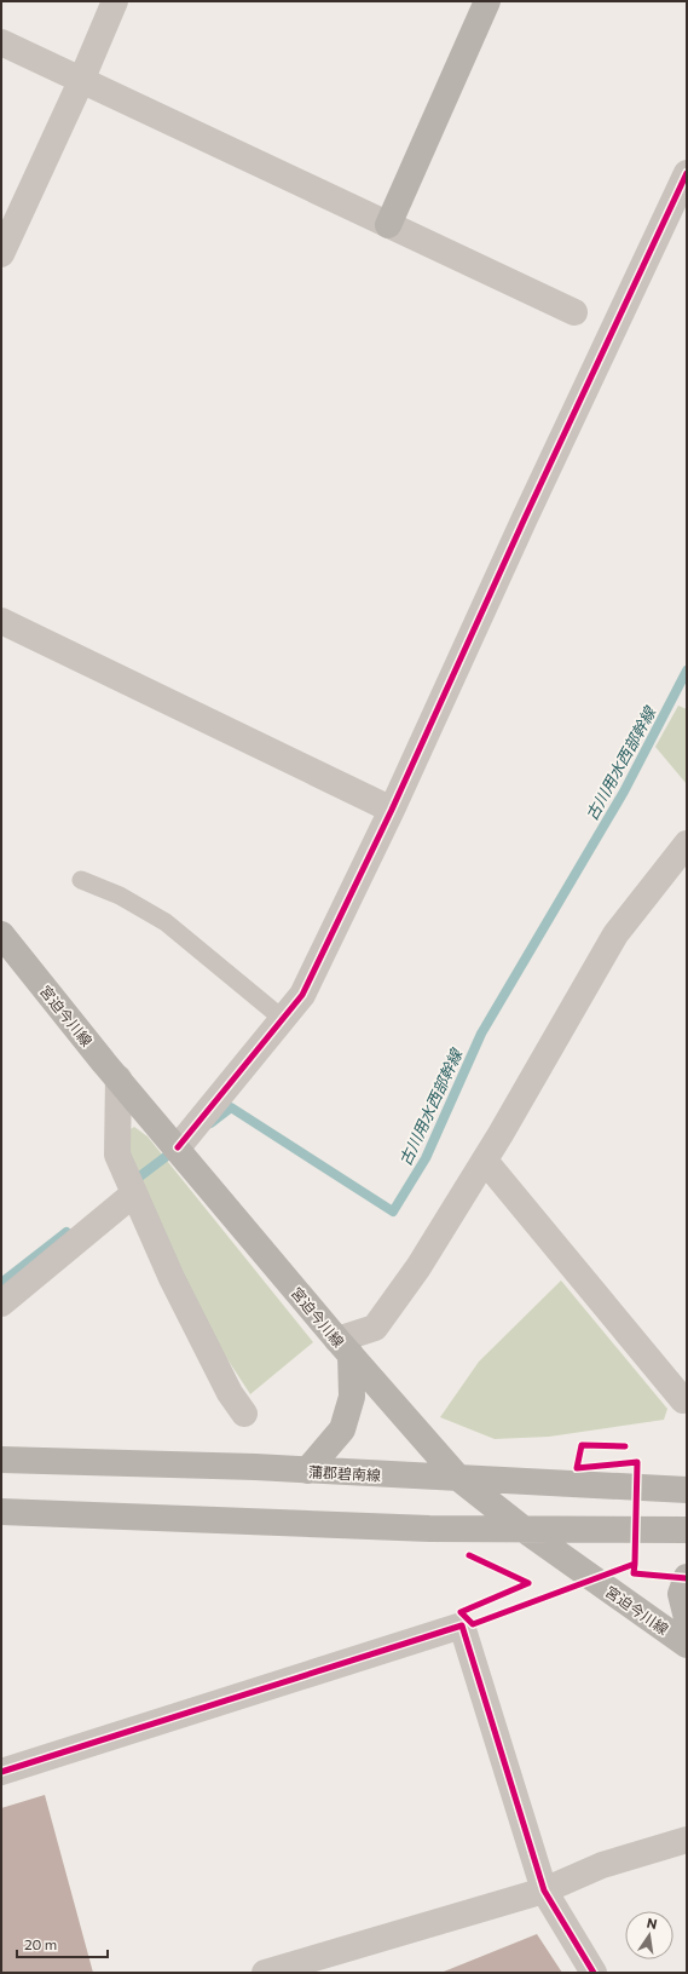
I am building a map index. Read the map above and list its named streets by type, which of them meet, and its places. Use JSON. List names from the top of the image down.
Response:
{
  "streets": {
    "main road": ["宮迫今川線", "蒲郡碧南線"]
  },
  "crossings": [
    ["宮迫今川線", "蒲郡碧南線"]
  ],
  "water": ["古川用水西部幹線"],
  "scale_bar": "20 m",
  "north": "top"
}
